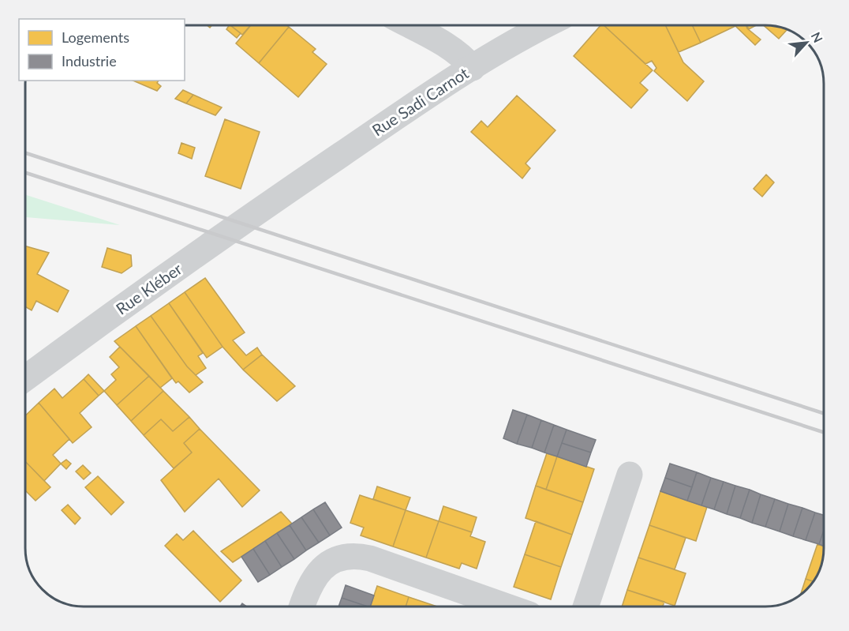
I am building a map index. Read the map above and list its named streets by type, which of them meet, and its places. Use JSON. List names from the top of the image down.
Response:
{
  "streets": {
    "street": ["Rue Sadi Carnot", "Rue Kléber"]
  },
  "crossings": [
    ["Rue Sadi Carnot", "Rue Kléber"]
  ],
  "legend": ["Logements", "Industrie"],
  "north": "top right"
}
